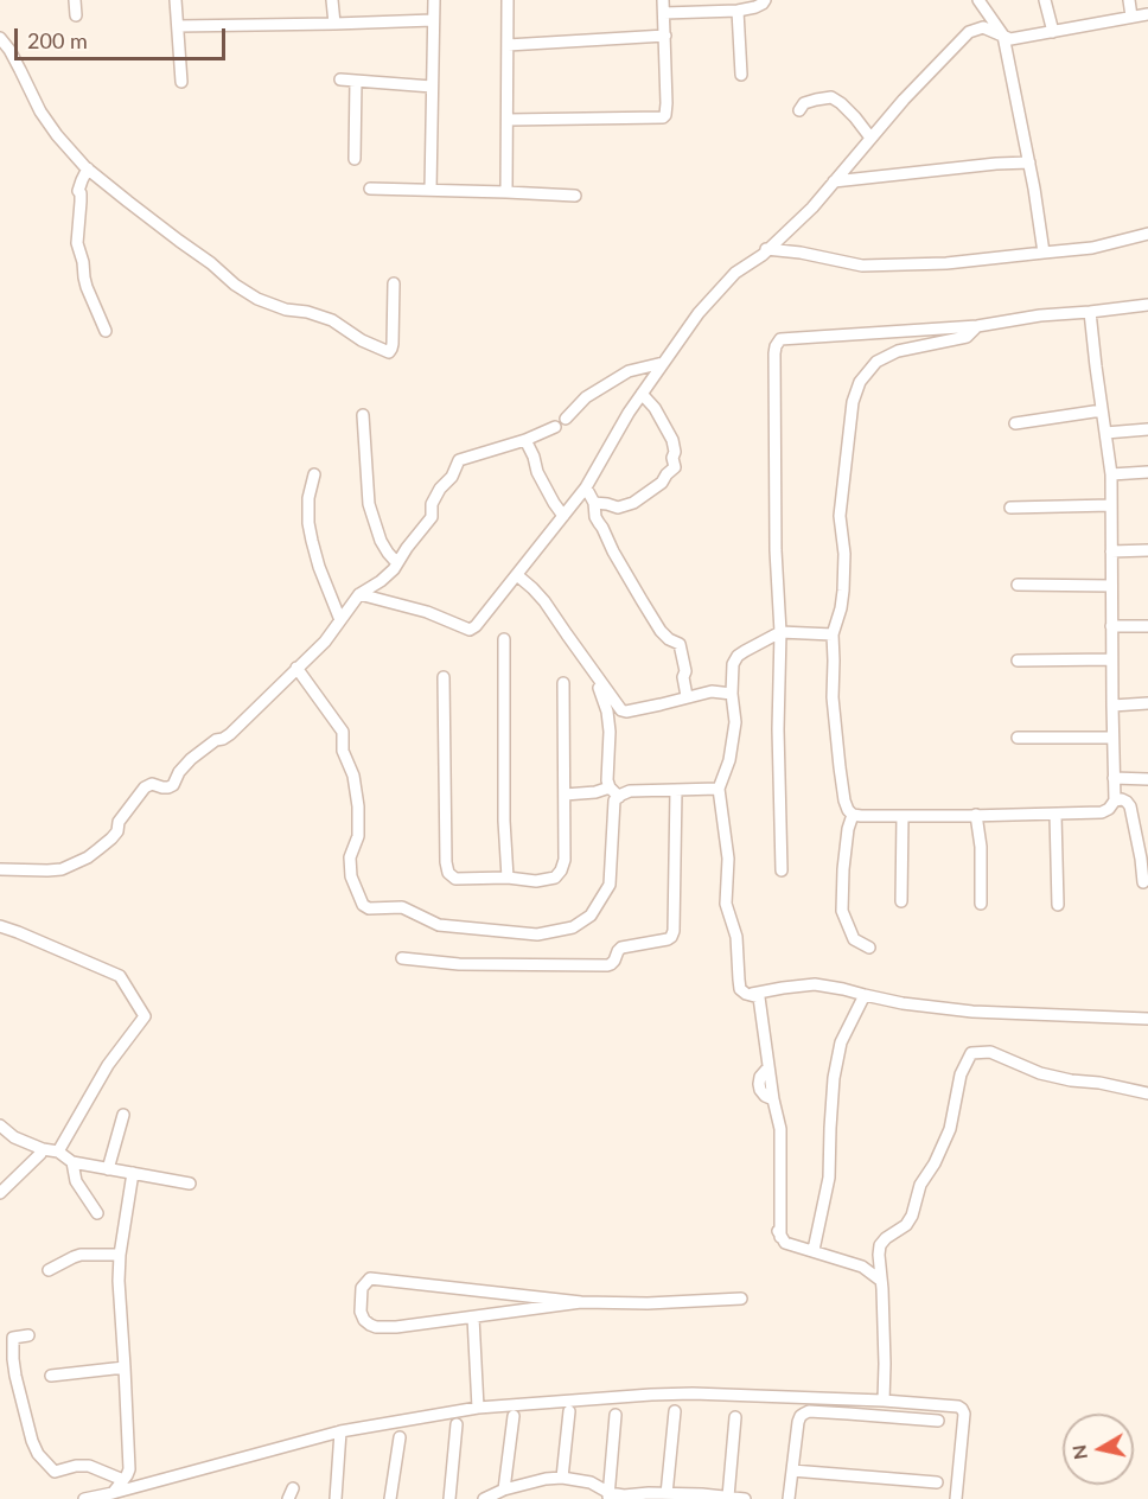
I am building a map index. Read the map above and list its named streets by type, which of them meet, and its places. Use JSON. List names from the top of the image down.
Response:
{
  "scale_bar": "200 m",
  "north": "left"
}
